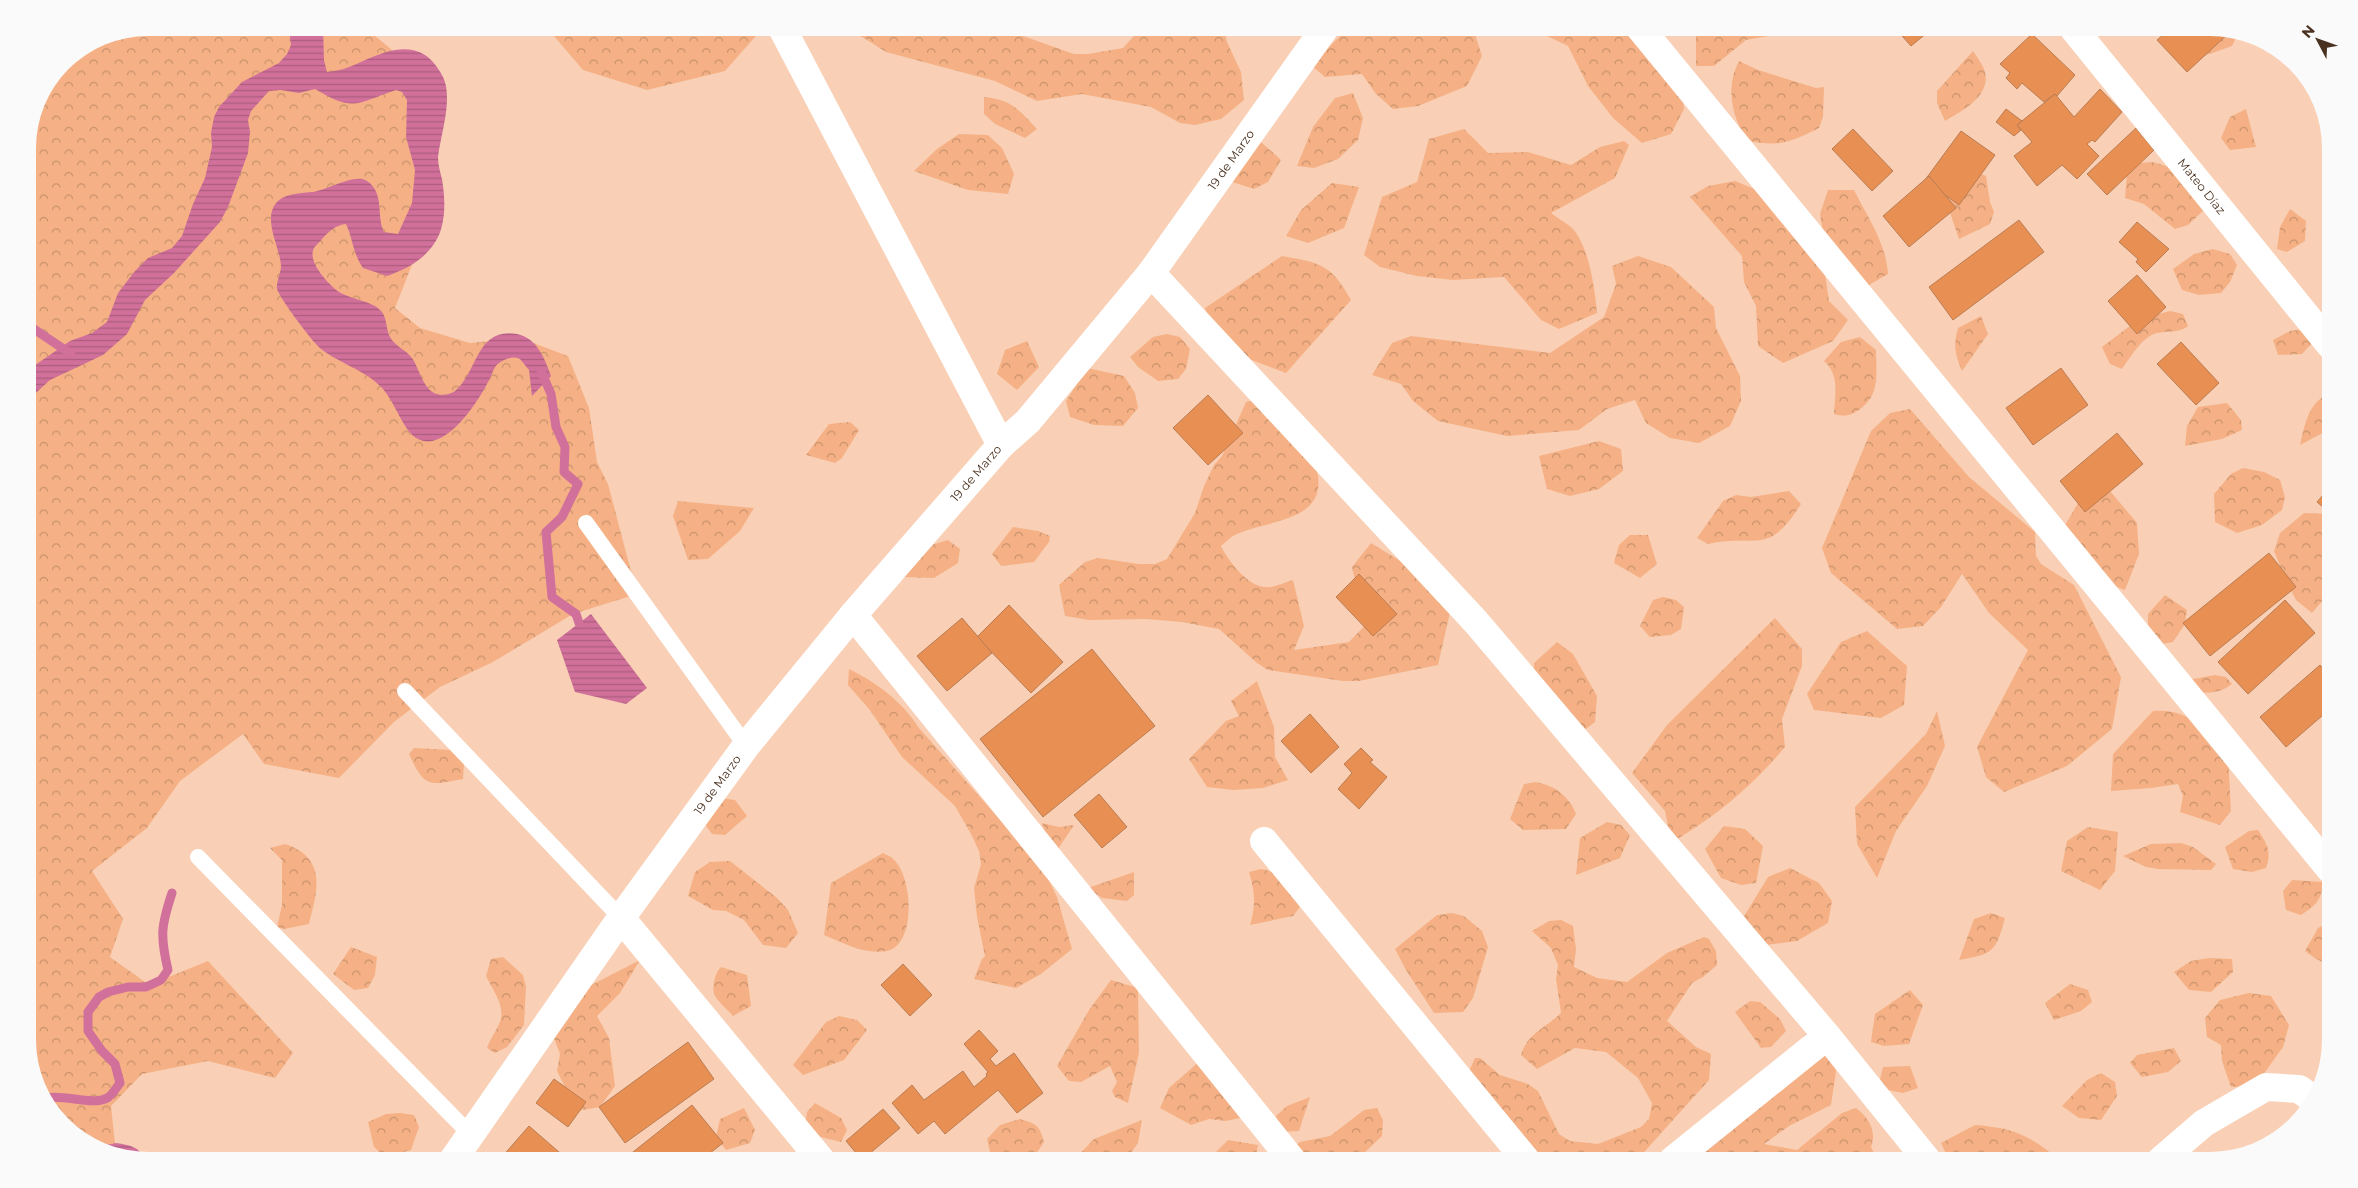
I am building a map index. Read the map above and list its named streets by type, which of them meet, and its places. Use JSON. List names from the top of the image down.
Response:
{
  "streets": {
    "street": ["19 de Marzo", "Mateo Díaz"]
  },
  "north": "top left"
}
